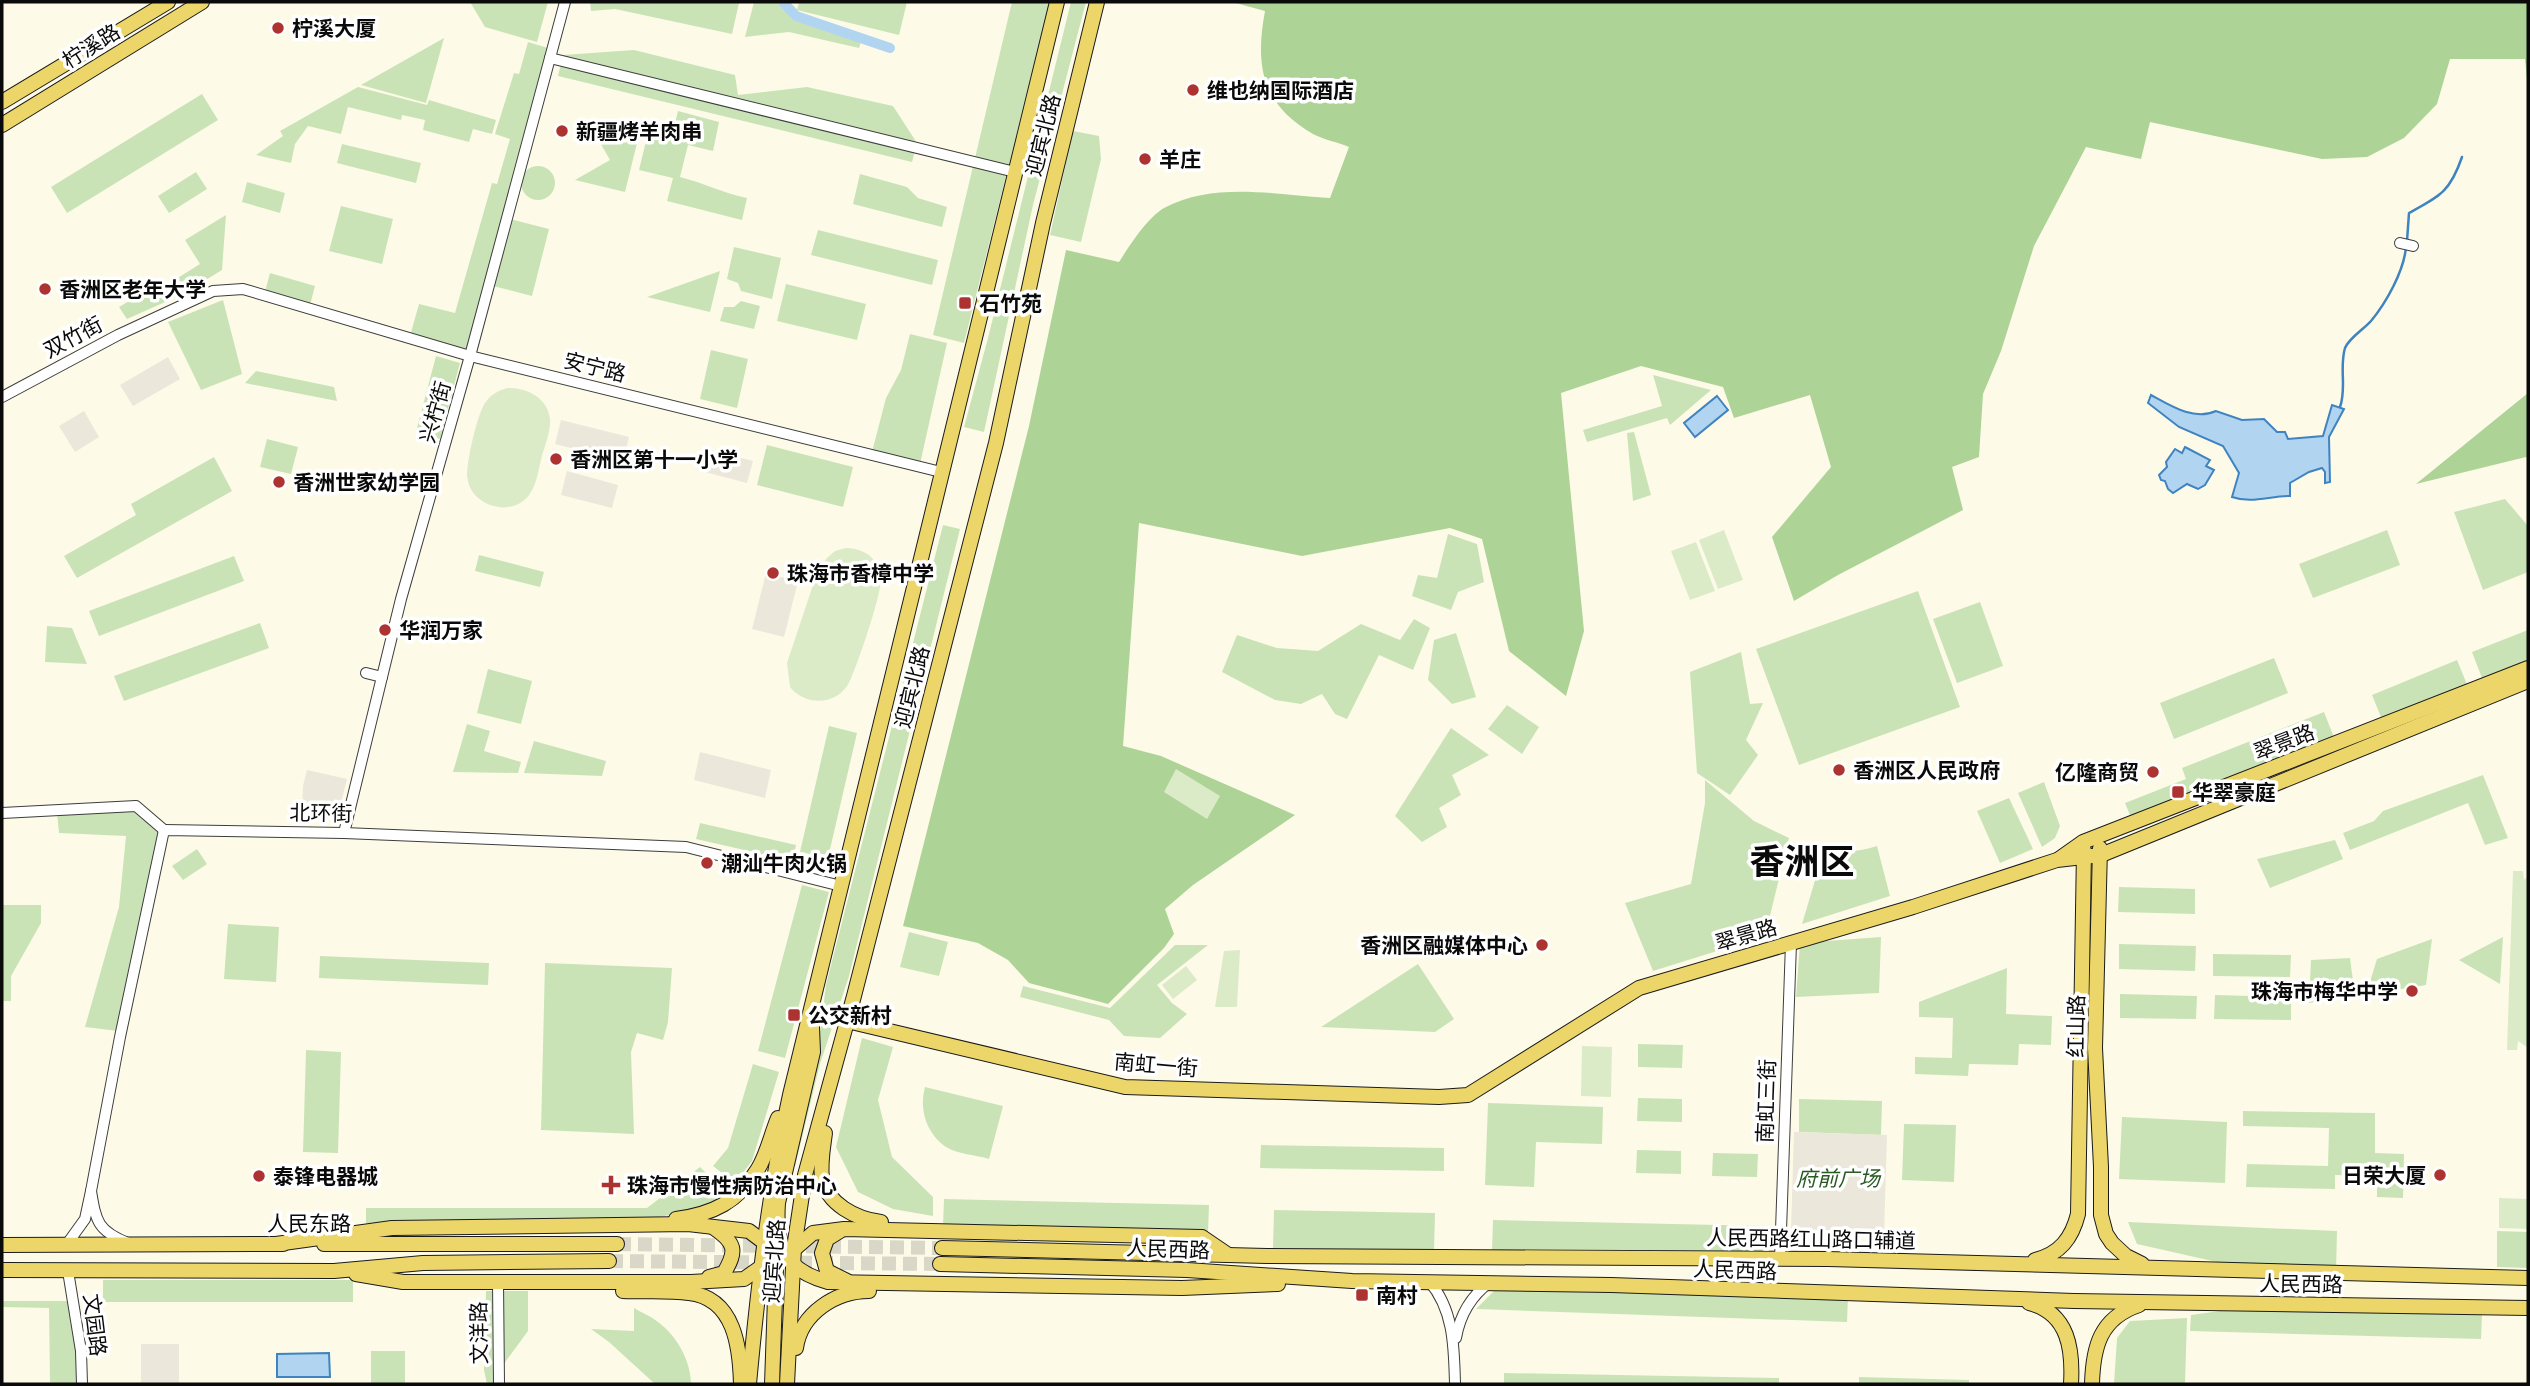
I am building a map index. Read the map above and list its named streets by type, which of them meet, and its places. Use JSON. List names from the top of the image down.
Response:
{
  "streets": {
    "main road": [
      "柠溪路",
      "迎宾北路",
      "翠景路",
      "红山路",
      "南虹一街",
      "人民东路",
      "人民西路红山路口辅道",
      "人民西路"
    ],
    "street": [
      "双竹街",
      "安宁路",
      "兴柠街",
      "北环街",
      "南虹三街",
      "文园路",
      "文洋路"
    ]
  },
  "crossings": [
    ["迎宾北路", "安宁路"],
    ["迎宾北路", "北环街"],
    ["迎宾北路", "南虹一街"],
    ["双竹街", "安宁路"],
    ["安宁路", "兴柠街"],
    ["兴柠街", "北环街"],
    ["翠景路", "红山路"],
    ["翠景路", "南虹一街"],
    ["翠景路", "南虹三街"],
    ["红山路", "人民西路红山路口辅道"],
    ["红山路", "人民西路"],
    ["南虹三街", "人民西路红山路口辅道"],
    ["人民西路红山路口辅道", "人民西路"]
  ],
  "districts": ["香洲区"],
  "parks": ["府前广场"],
  "places": {
    "other": [
      "柠溪大厦",
      "维也纳国际酒店",
      "新疆烤羊肉串",
      "羊庄",
      "香洲区老年大学",
      "香洲区第十一小学",
      "香洲世家幼学园",
      "珠海市香樟中学",
      "华润万家",
      "香洲区人民政府",
      "亿隆商贸",
      "潮汕牛肉火锅",
      "香洲区融媒体中心",
      "珠海市梅华中学",
      "日荣大厦",
      "泰锋电器城"
    ],
    "transit": [
      "石竹苑",
      "华翠豪庭",
      "公交新村",
      "南村"
    ],
    "health": ["珠海市慢性病防治中心"]
  }
}
